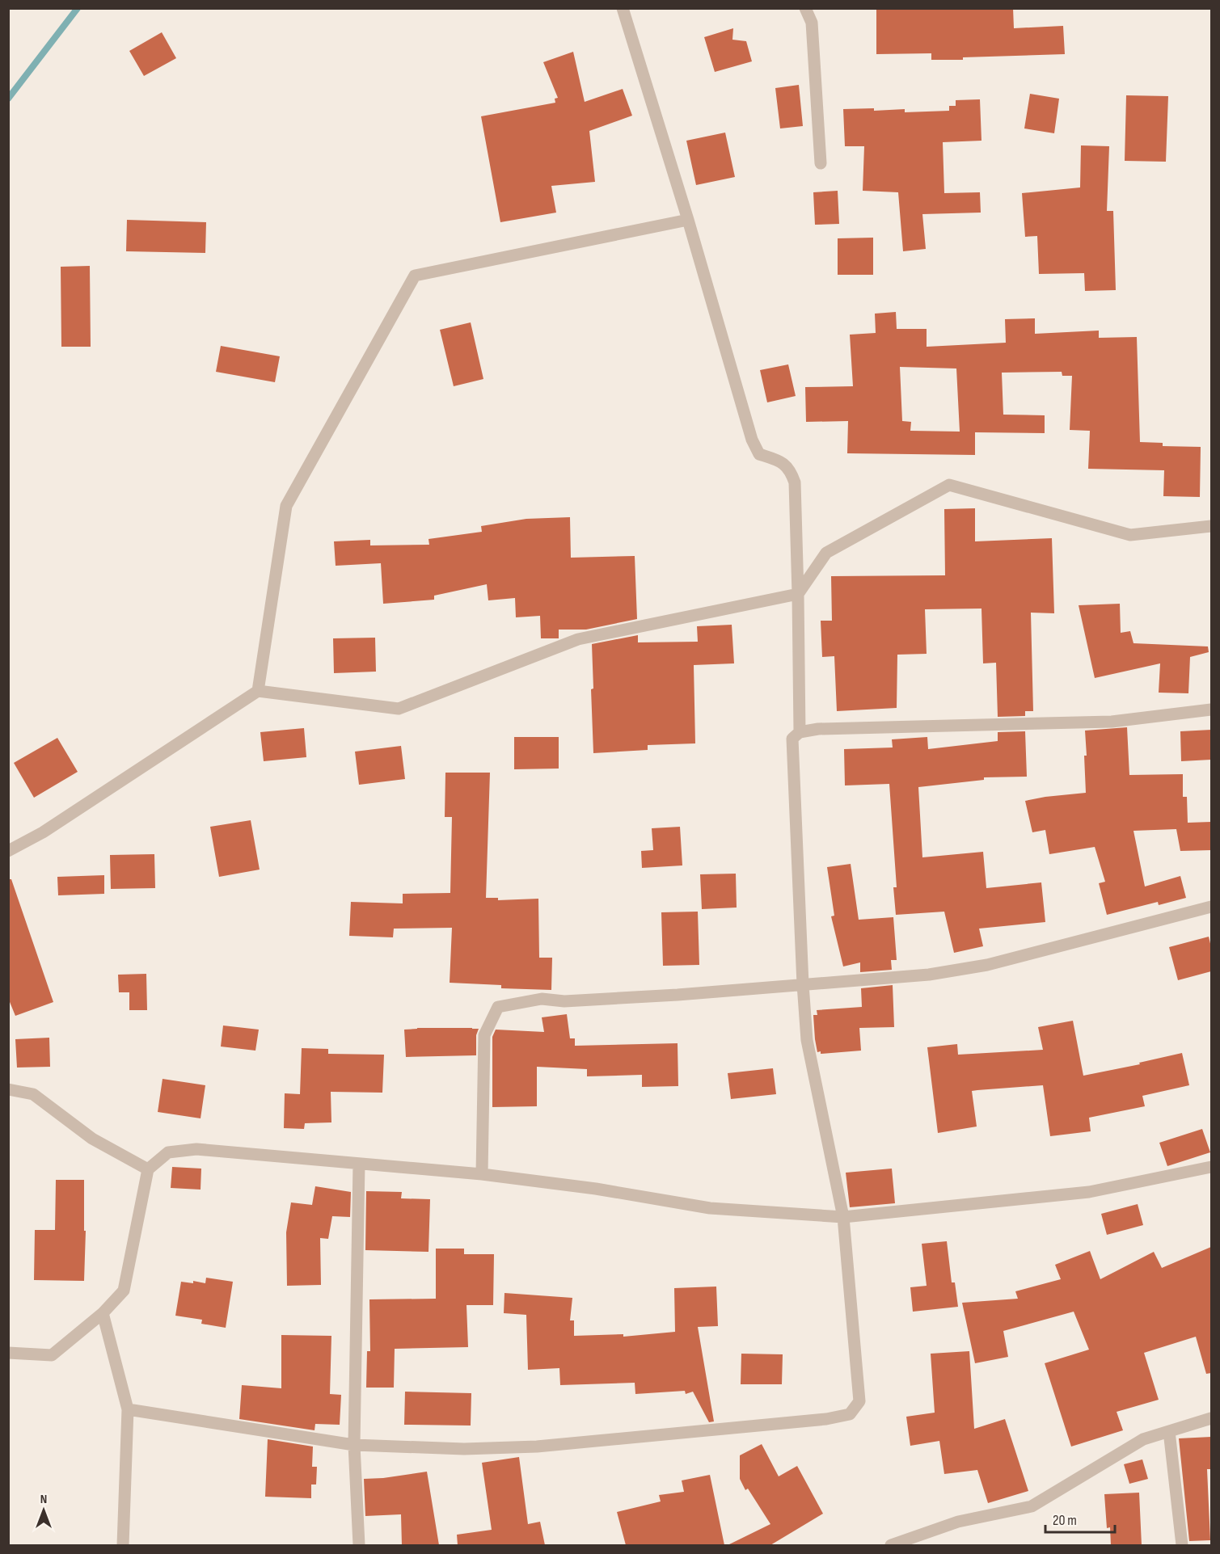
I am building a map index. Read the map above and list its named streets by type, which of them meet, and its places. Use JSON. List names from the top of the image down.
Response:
{
  "scale_bar": "20 m",
  "north": "top"
}
